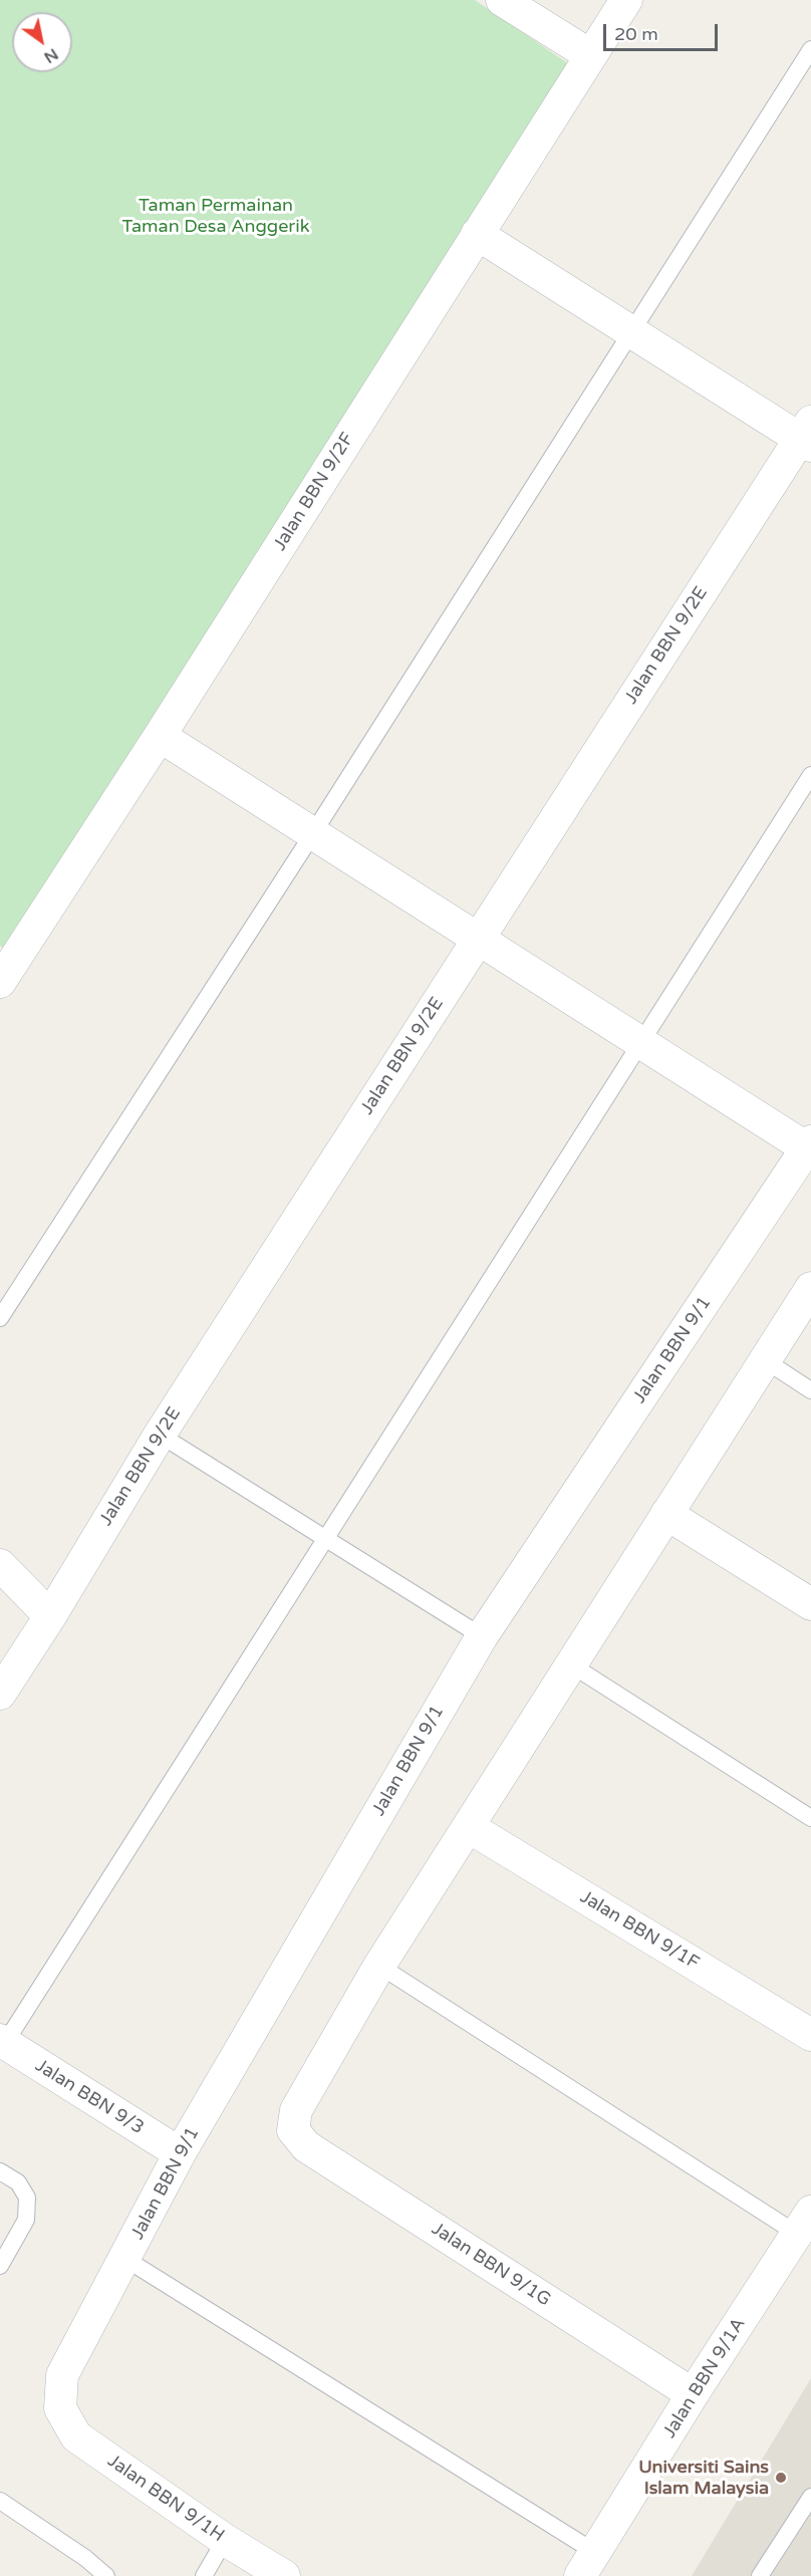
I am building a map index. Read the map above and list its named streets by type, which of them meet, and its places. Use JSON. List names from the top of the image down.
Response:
{
  "streets": {
    "street": [
      "Jalan BBN 9/2F",
      "Jalan BBN 9/2E",
      "Jalan BBN 9/1",
      "Jalan BBN 9/1F",
      "Jalan BBN 9/3",
      "Jalan BBN 9/1G",
      "Jalan BBN 9/1A",
      "Jalan BBN 9/1H"
    ]
  },
  "crossings": [
    ["Jalan BBN 9/1", "Jalan BBN 9/3"],
    ["Jalan BBN 9/1", "Jalan BBN 9/1H"],
    ["Jalan BBN 9/1G", "Jalan BBN 9/1A"]
  ],
  "parks": ["Taman Permainan Taman Desa Anggerik"],
  "places": ["Universiti Sains Islam Malaysia"],
  "scale_bar": "20 m",
  "north": "bottom right"
}
